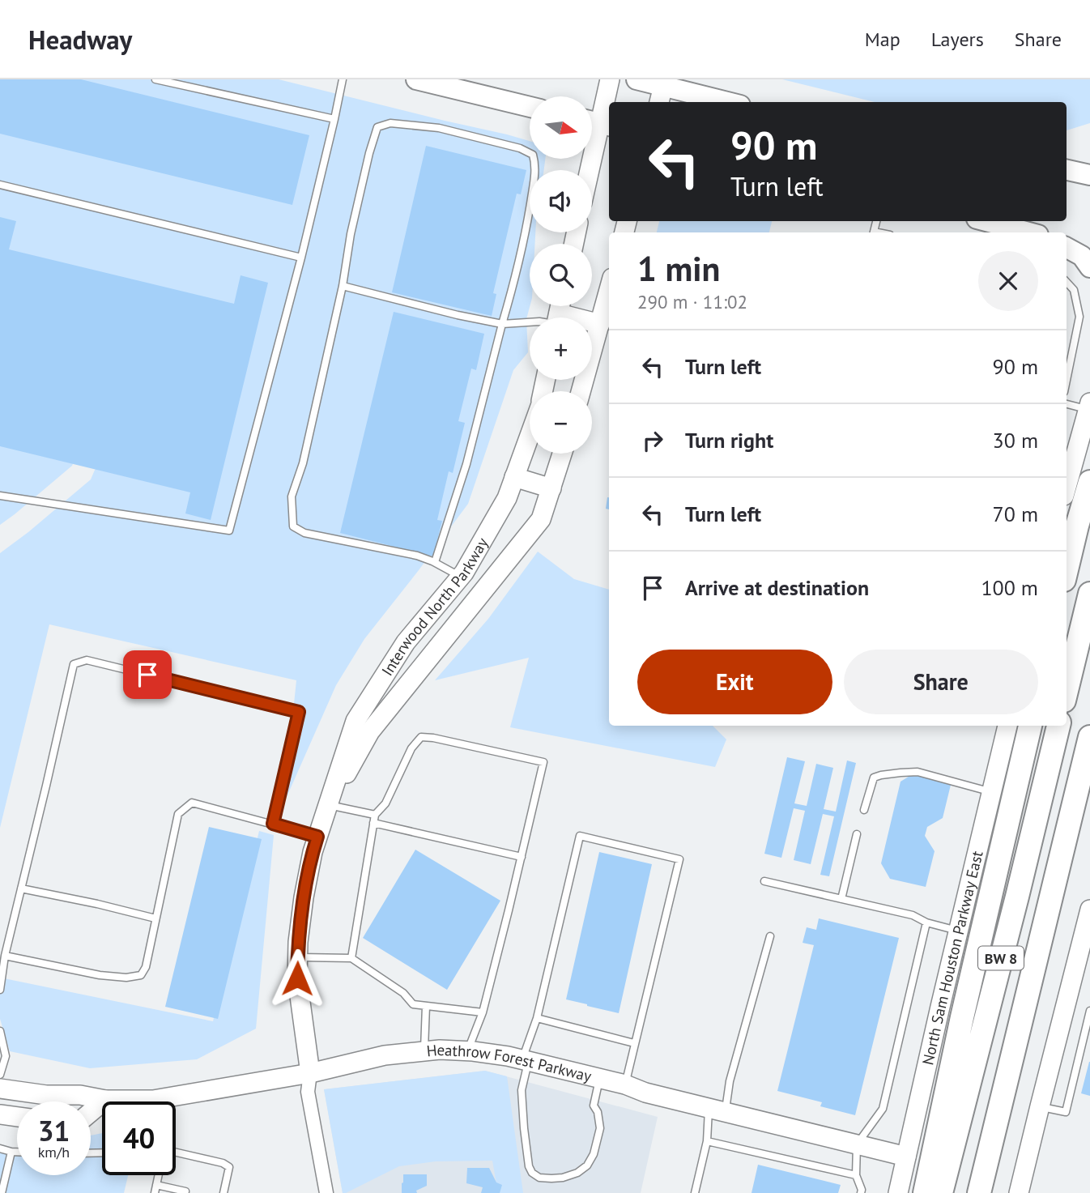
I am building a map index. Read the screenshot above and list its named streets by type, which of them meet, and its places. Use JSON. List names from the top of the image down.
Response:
{
  "streets": {
    "highway": ["BW 8"],
    "street": ["Interwood North Parkway", "North Sam Houston Parkway East", "Heathrow Forest Parkway"]
  },
  "crossings": [
    ["Interwood North Parkway", "Heathrow Forest Parkway"],
    ["North Sam Houston Parkway East", "Heathrow Forest Parkway"]
  ],
  "north": "right",
  "page": {
    "header": "Headway",
    "nav": ["Map", "Layers", "Share"],
    "map_buttons": ["+", "−"],
    "turn": ["90 m", "Turn left"],
    "heading": ["1 min", "290 m · 11:02"],
    "list": [
      {
        "name": "Turn left",
        "value": "90 m"
      },
      {
        "name": "Turn right",
        "value": "30 m"
      },
      {
        "name": "Turn left",
        "value": "70 m"
      },
      {
        "name": "Arrive at destination",
        "value": "100 m"
      }
    ],
    "buttons": ["Exit", "Share"],
    "speed": "31 km/h",
    "limit": "40"
  }
}
